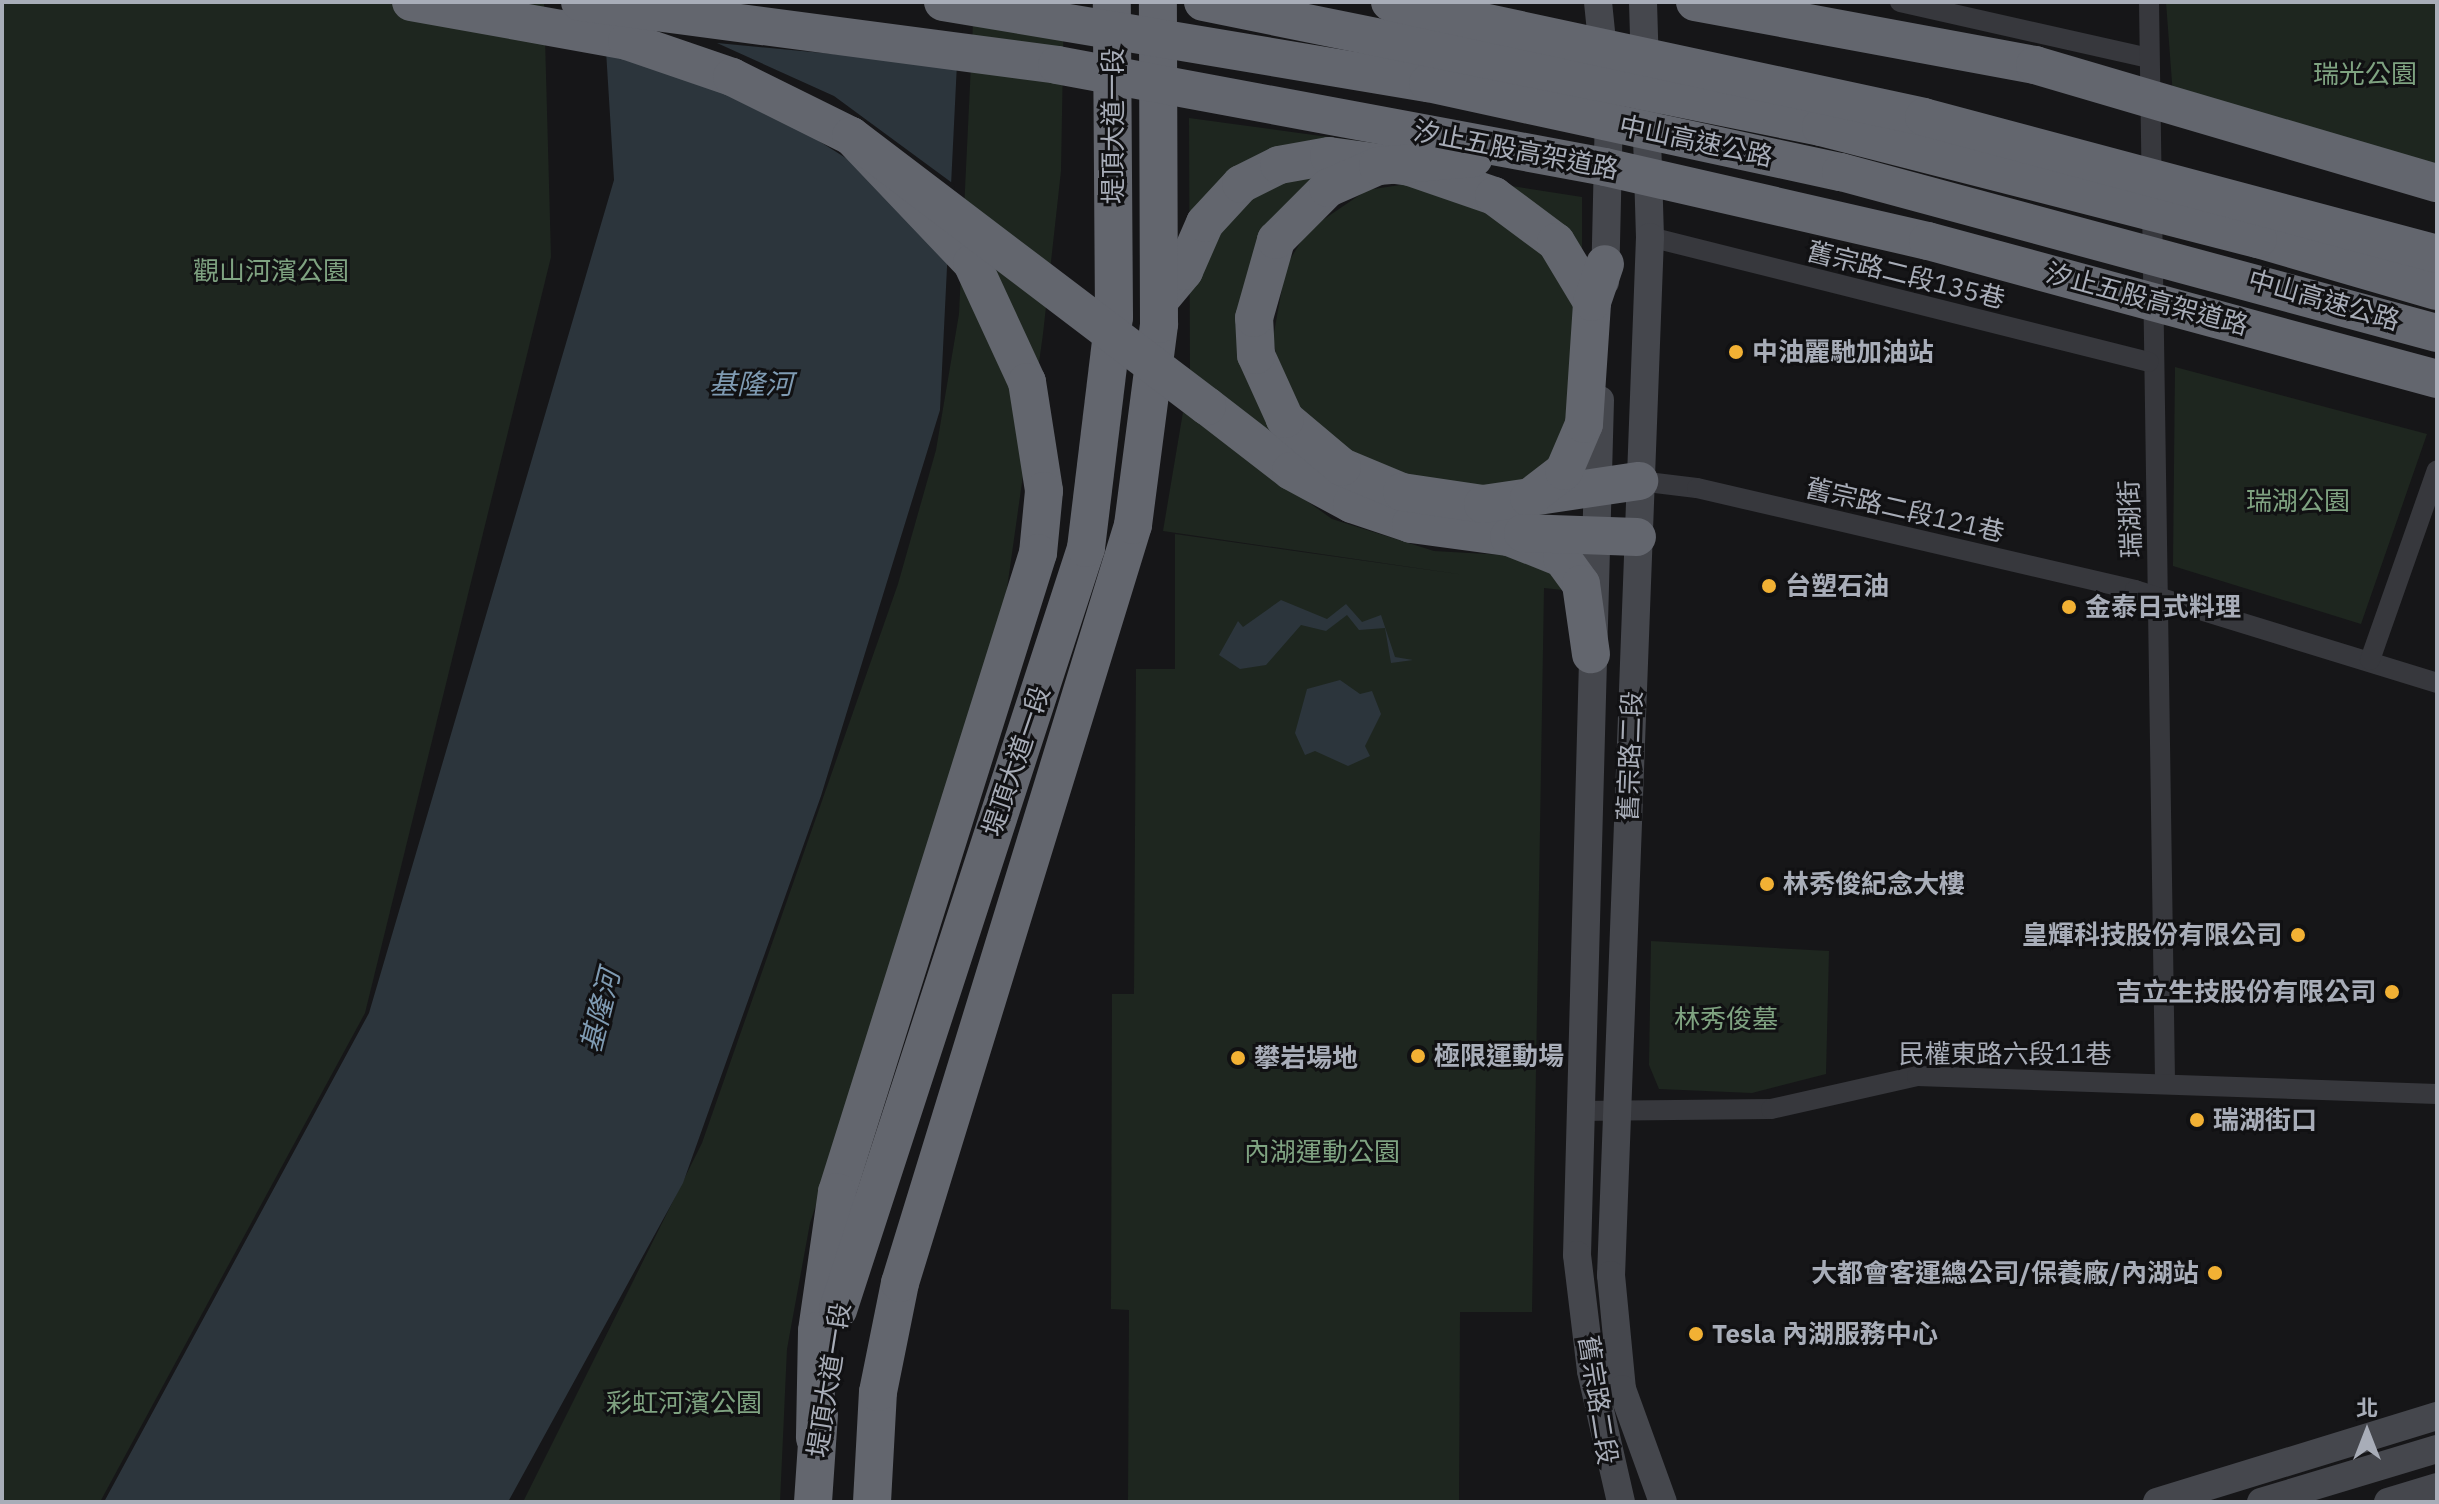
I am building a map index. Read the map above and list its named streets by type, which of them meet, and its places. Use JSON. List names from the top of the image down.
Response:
{
  "streets": {
    "highway": ["堤頂大道一段", "中山高速公路", "汐止五股高架道路"],
    "main road": ["舊宗路二段"],
    "street": [
      "舊宗路二段135巷",
      "舊宗路二段121巷",
      "瑞湖街",
      "民權東路六段11巷"
    ]
  },
  "crossings": [
    ["舊宗路二段135巷", "瑞湖街"],
    ["舊宗路二段135巷", "舊宗路二段"],
    ["舊宗路二段121巷", "瑞湖街"],
    ["舊宗路二段121巷", "舊宗路二段"],
    ["瑞湖街", "民權東路六段11巷"],
    ["舊宗路二段", "民權東路六段11巷"]
  ],
  "water": ["基隆河"],
  "parks": [
    "瑞光公園",
    "觀山河濱公園",
    "瑞湖公園",
    "林秀俊墓",
    "內湖運動公園",
    "彩虹河濱公園"
  ],
  "places": [
    "中油麗馳加油站",
    "台塑石油",
    "金泰日式料理",
    "林秀俊紀念大樓",
    "皇輝科技股份有限公司",
    "吉立生技股份有限公司",
    "極限運動場",
    "攀岩場地",
    "瑞湖街口",
    "大都會客運總公司/保養廠/內湖站",
    "Tesla 內湖服務中心"
  ],
  "north": "top"
}
